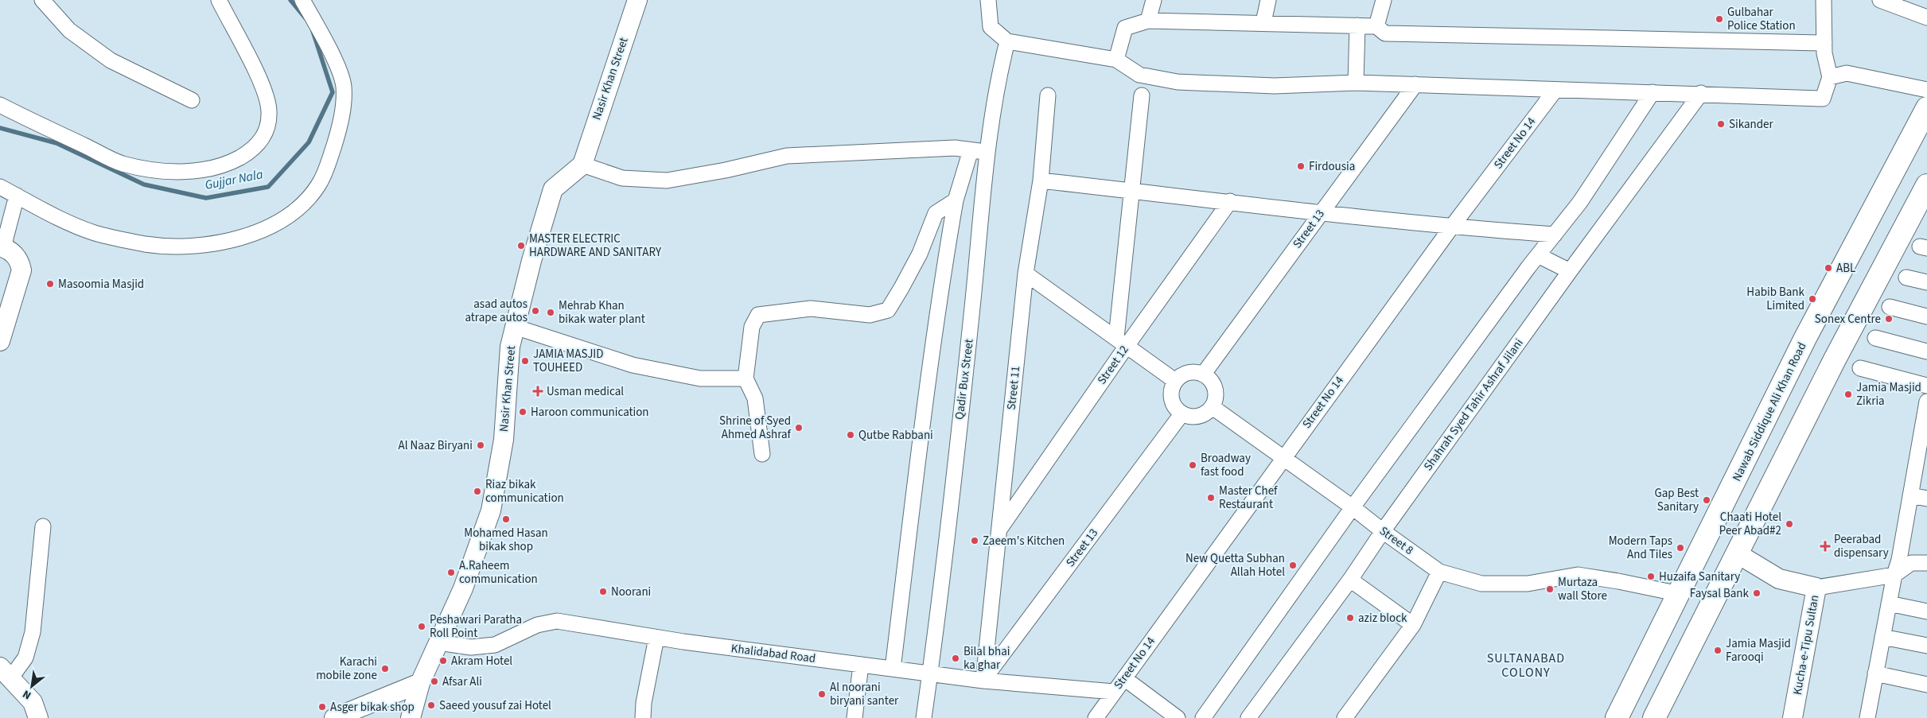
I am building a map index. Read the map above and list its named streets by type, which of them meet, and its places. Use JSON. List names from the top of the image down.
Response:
{
  "streets": {
    "main road": ["Nawab Siddique Ali Khan Road"],
    "street": [
      "Nasir Khan Street",
      "Street No 14",
      "Street 13",
      "Street 12",
      "Qadir Bux Street",
      "Street 11",
      "Shahrah Syed Tahir Ashraf Jilani",
      "Street 8",
      "Kucha-e-Tipu Sultan",
      "Khalidabad Road"
    ]
  },
  "crossings": [
    ["Nasir Khan Street", "Khalidabad Road"],
    ["Street No 14", "Street 8"],
    ["Street No 14", "Khalidabad Road"],
    ["Street 13", "Street 11"],
    ["Street 13", "Street 8"],
    ["Street 13", "Khalidabad Road"],
    ["Street 12", "Street 11"],
    ["Qadir Bux Street", "Khalidabad Road"],
    ["Street 11", "Khalidabad Road"],
    ["Shahrah Syed Tahir Ashraf Jilani", "Street 8"],
    ["Nawab Siddique Ali Khan Road", "Street 8"]
  ],
  "districts": ["SULTANABAD COLONY"],
  "water": ["Gujjar Nala"],
  "places": {
    "other": [
      "Gulbahar Police Station",
      "Sikander",
      "Firdousia",
      "MASTER ELECTRIC HARDWARE AND SANITARY",
      "ABL",
      "Masoomia Masjid",
      "Habib Bank Limited",
      "asad autos atrape autos",
      "Mehrab Khan bikak water plant",
      "Sonex Centre",
      "JAMIA MASJID TOUHEED",
      "Jamia Masjid Zikria",
      "Haroon communication",
      "Shrine of Syed Ahmed Ashraf",
      "Qutbe Rabbani",
      "Al Naaz Biryani",
      "Broadway fast food",
      "Riaz bikak communication",
      "Master Chef Restaurant",
      "Gap Best Sanitary",
      "Mohamed Hasan bikak shop",
      "Chaati Hotel Peer Abad#2",
      "Zaeem's Kitchen",
      "Modern Taps And Tiles",
      "New Quetta Subhan Allah Hotel",
      "A.Raheem communication",
      "Huzaifa Sanitary",
      "Murtaza wall Store",
      "Noorani",
      "Faysal Bank",
      "aziz block",
      "Peshawari Paratha Roll Point",
      "Jamia Masjid Farooqi",
      "Bilal bhai ka ghar",
      "Akram Hotel",
      "Karachi mobile zone",
      "Afsar Ali",
      "Al noorani biryani santer",
      "Saeed yousuf zai Hotel",
      "Asger bikak shop"
    ],
    "health": ["Usman medical", "Peerabad dispensary"]
  },
  "north": "bottom left"
}
